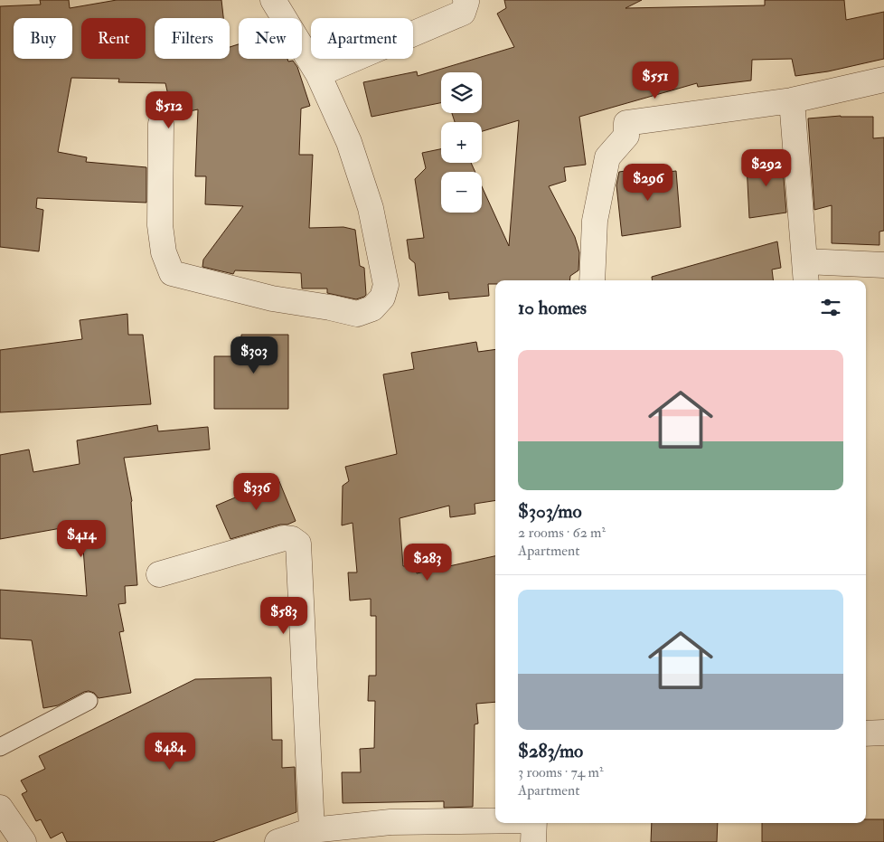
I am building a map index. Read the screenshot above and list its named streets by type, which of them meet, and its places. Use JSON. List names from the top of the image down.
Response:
{
  "page": {
    "chip": [
      "Buy",
      "Rent",
      "Filters",
      "New",
      "Apartment"
    ],
    "price": [
      "$551",
      "$512",
      "$292",
      "$296",
      "$303",
      "$336",
      "$414",
      "$283",
      "$583",
      "$484"
    ],
    "map_buttons": ["+", "−"],
    "heading": "10 homes",
    "list": [
      {
        "name": "$303/mo",
        "note": "2 rooms · 62 m² · Apartment"
      },
      {
        "name": "$283/mo",
        "note": "3 rooms · 74 m² · Apartment"
      }
    ]
  }
}
